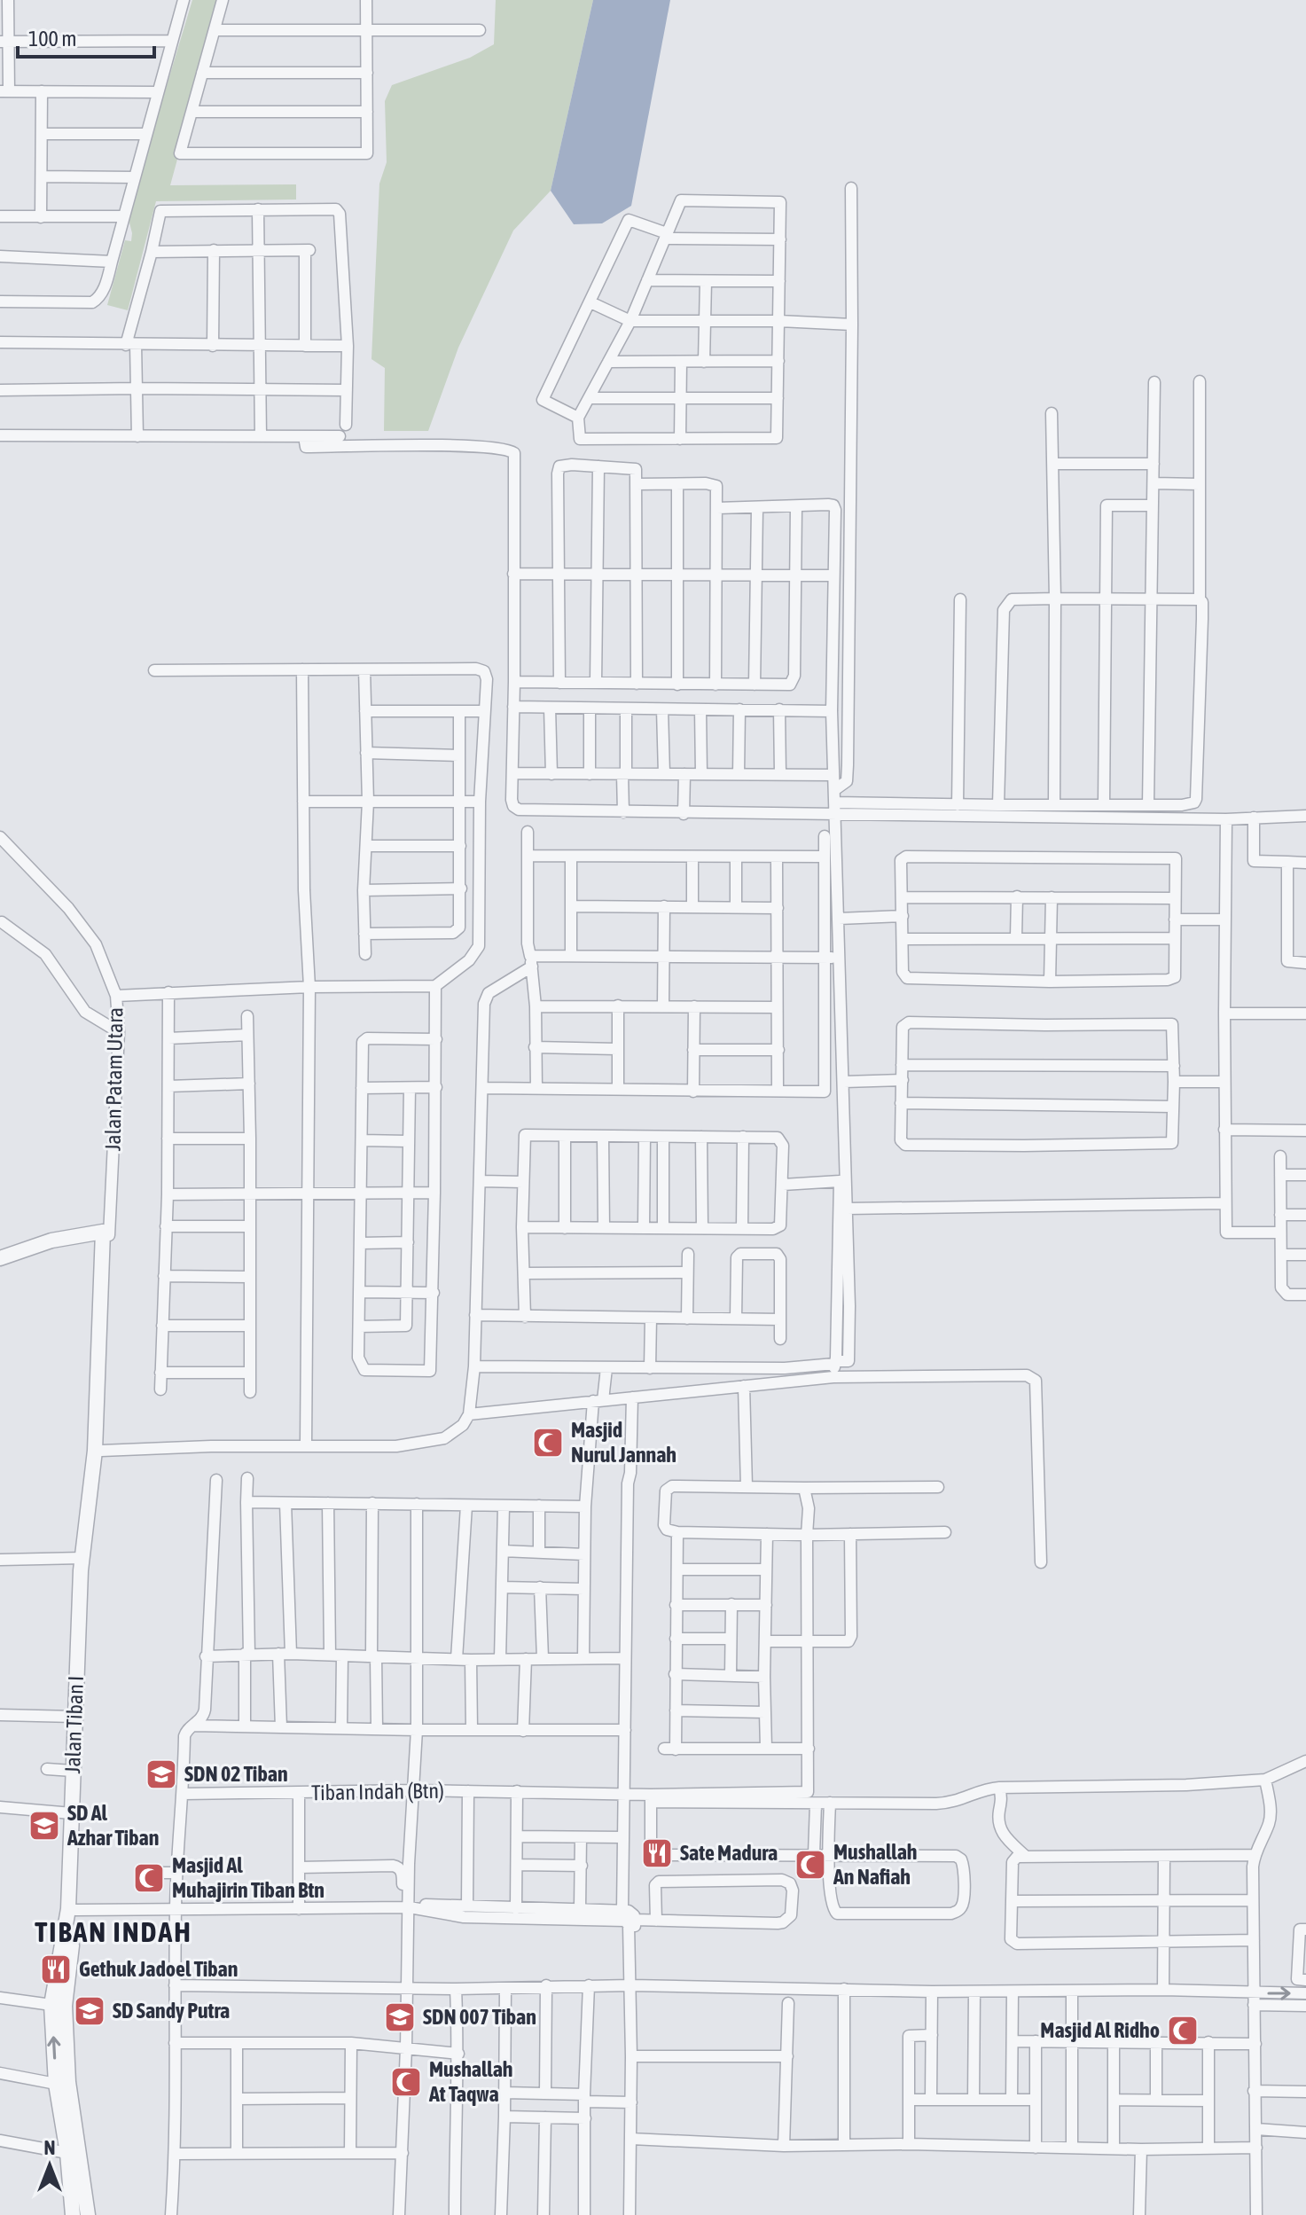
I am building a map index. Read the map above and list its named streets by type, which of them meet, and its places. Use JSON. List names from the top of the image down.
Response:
{
  "streets": {
    "street": ["Jalan Patam Utara", "Jalan Tiban I", "Tiban Indah (Btn)"]
  },
  "crossings": [
    ["Jalan Patam Utara", "Jalan Tiban I"]
  ],
  "districts": ["TIBAN INDAH"],
  "places": {
    "mosque": [
      "Masjid Nurul Jannah",
      "Mushallah An Nafiah",
      "Masjid Al Muhajirin Tiban Btn",
      "Masjid Al Ridho",
      "Mushallah At Taqwa"
    ],
    "school or university": [
      "SDN 02 Tiban",
      "SD Al Azhar Tiban",
      "SD Sandy Putra",
      "SDN 007 Tiban"
    ],
    "restaurant": ["Sate Madura", "Gethuk Jadoel Tiban"]
  },
  "scale_bar": "100 m",
  "north": "top"
}
